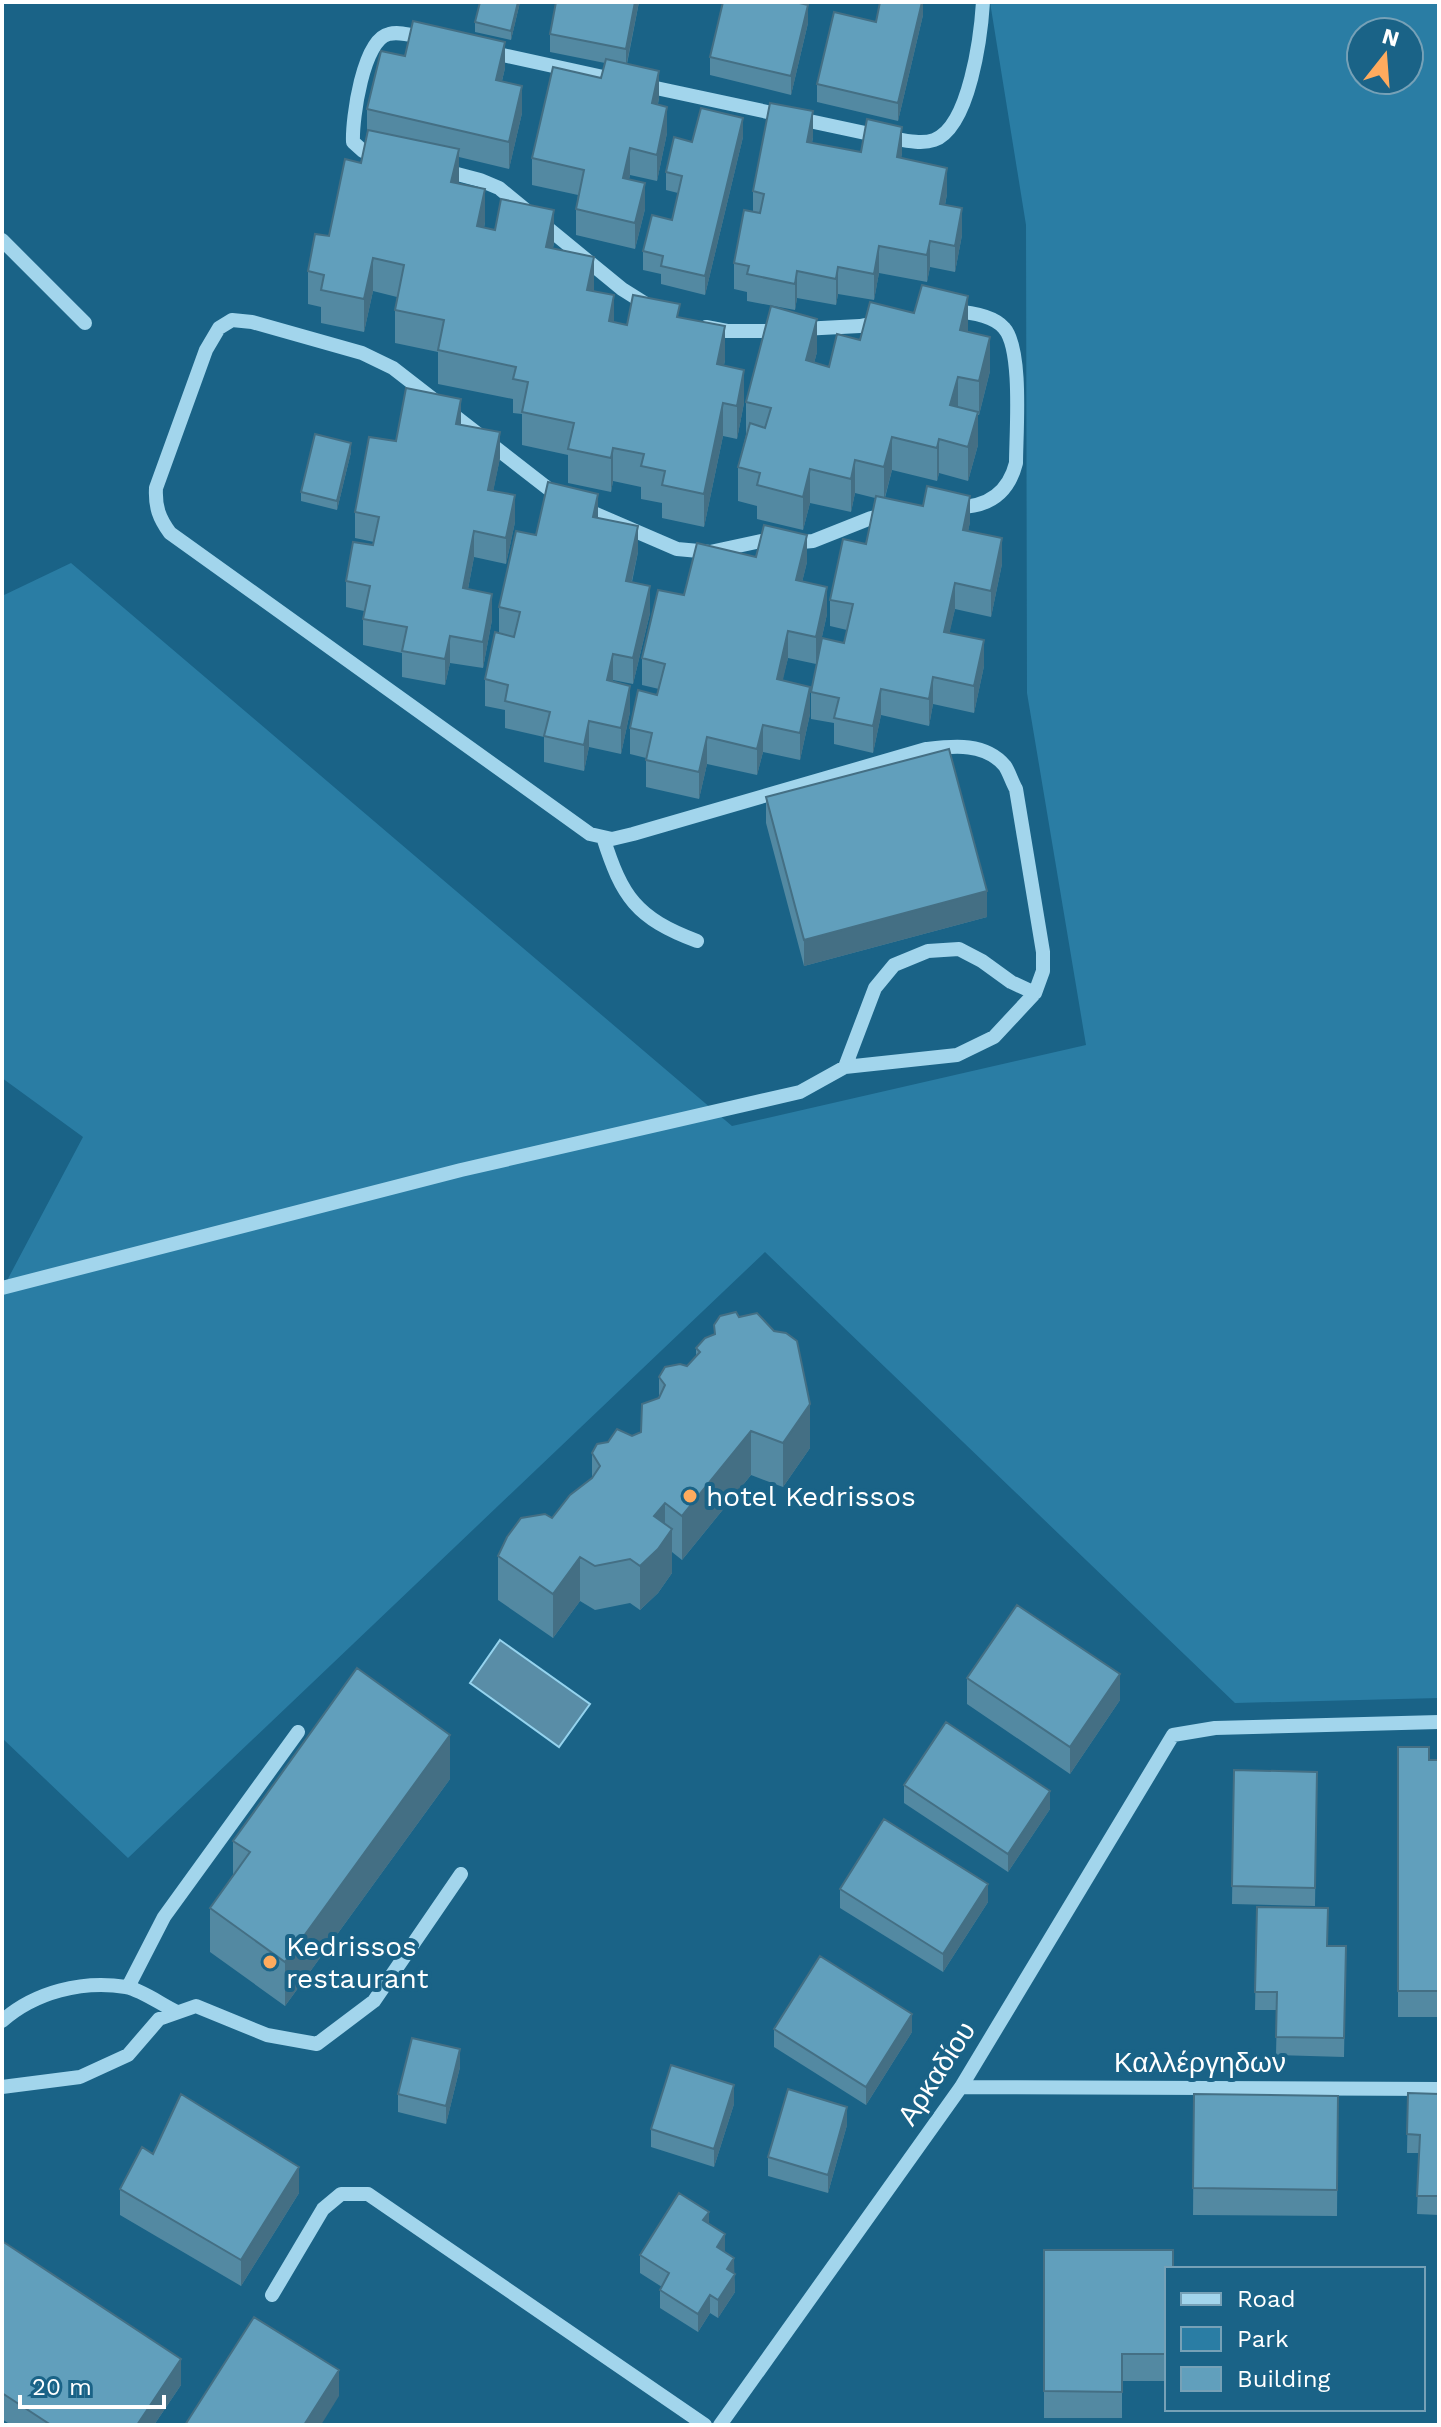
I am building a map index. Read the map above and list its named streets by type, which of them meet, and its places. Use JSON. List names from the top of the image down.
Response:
{
  "streets": {
    "street": ["Καλλέργηδων", "Αρκαδίου"]
  },
  "crossings": [
    ["Καλλέργηδων", "Αρκαδίου"]
  ],
  "places": ["hotel Kedrissos", "Kedrissos restaurant"],
  "legend": ["Road", "Park", "Building"],
  "scale_bar": "20 m",
  "north": "top"
}
